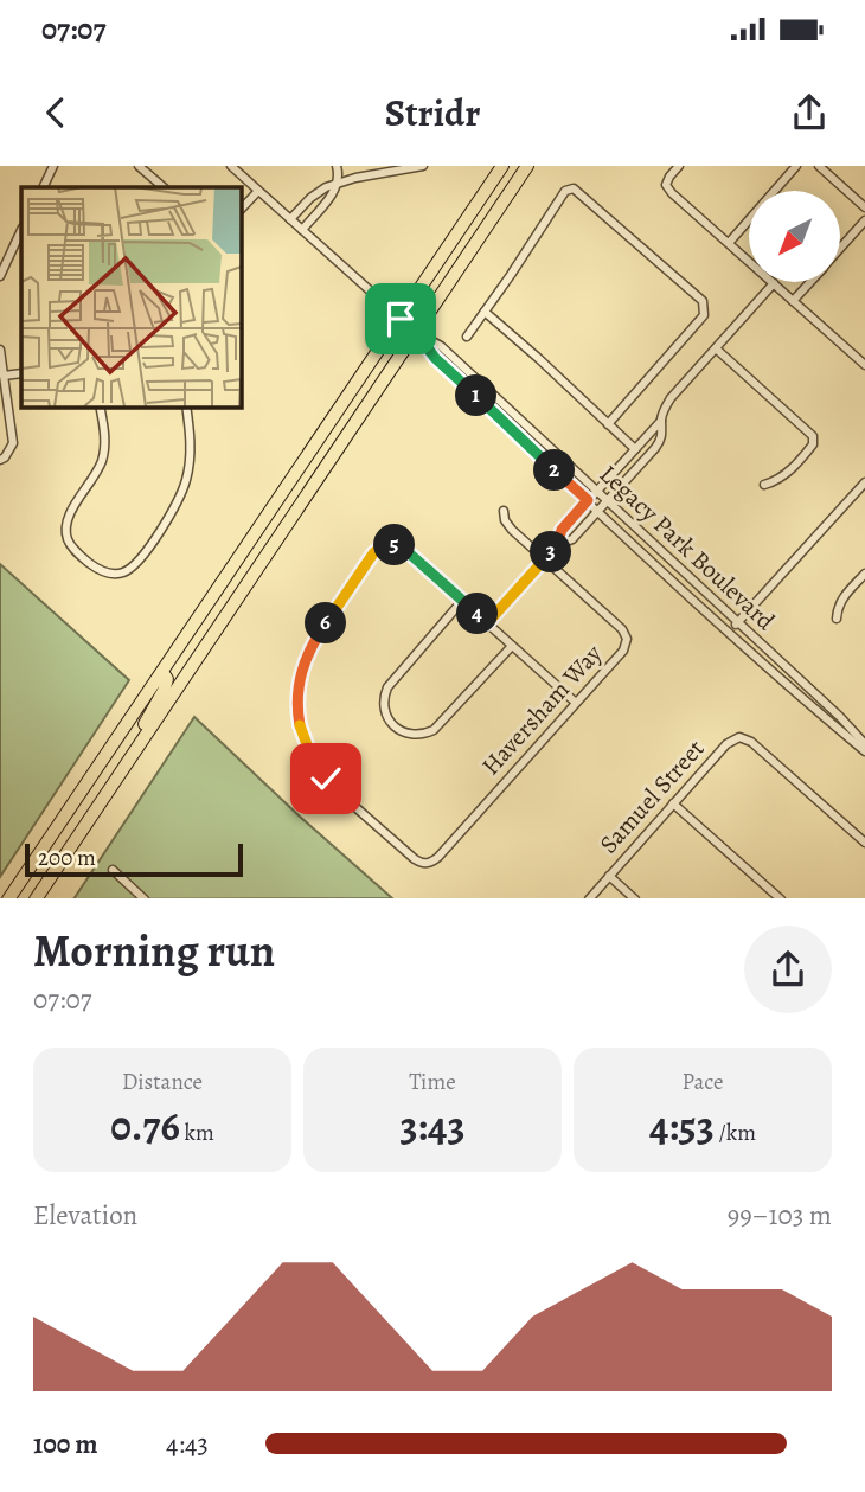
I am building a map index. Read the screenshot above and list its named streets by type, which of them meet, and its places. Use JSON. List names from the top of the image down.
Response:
{
  "streets": {
    "street": ["Legacy Park Boulevard", "Haversham Way", "Samuel Street"]
  },
  "scale_bar": "200 m",
  "north": "bottom left",
  "page": {
    "status": "07:07",
    "header": "Stridr",
    "pins": [
      "1",
      "2",
      "5",
      "3",
      "4",
      "6"
    ],
    "scale": "200 m",
    "heading": ["Morning run", "07:07"],
    "stats": [
      ["Distance", "0.76 km"],
      ["Time", "3:43"],
      ["Pace", "4:53 /km"]
    ],
    "chart": ["Elevation", "99–103 m"],
    "list": [
      {
        "name": "100 m",
        "note": "4:43"
      }
    ]
  }
}
